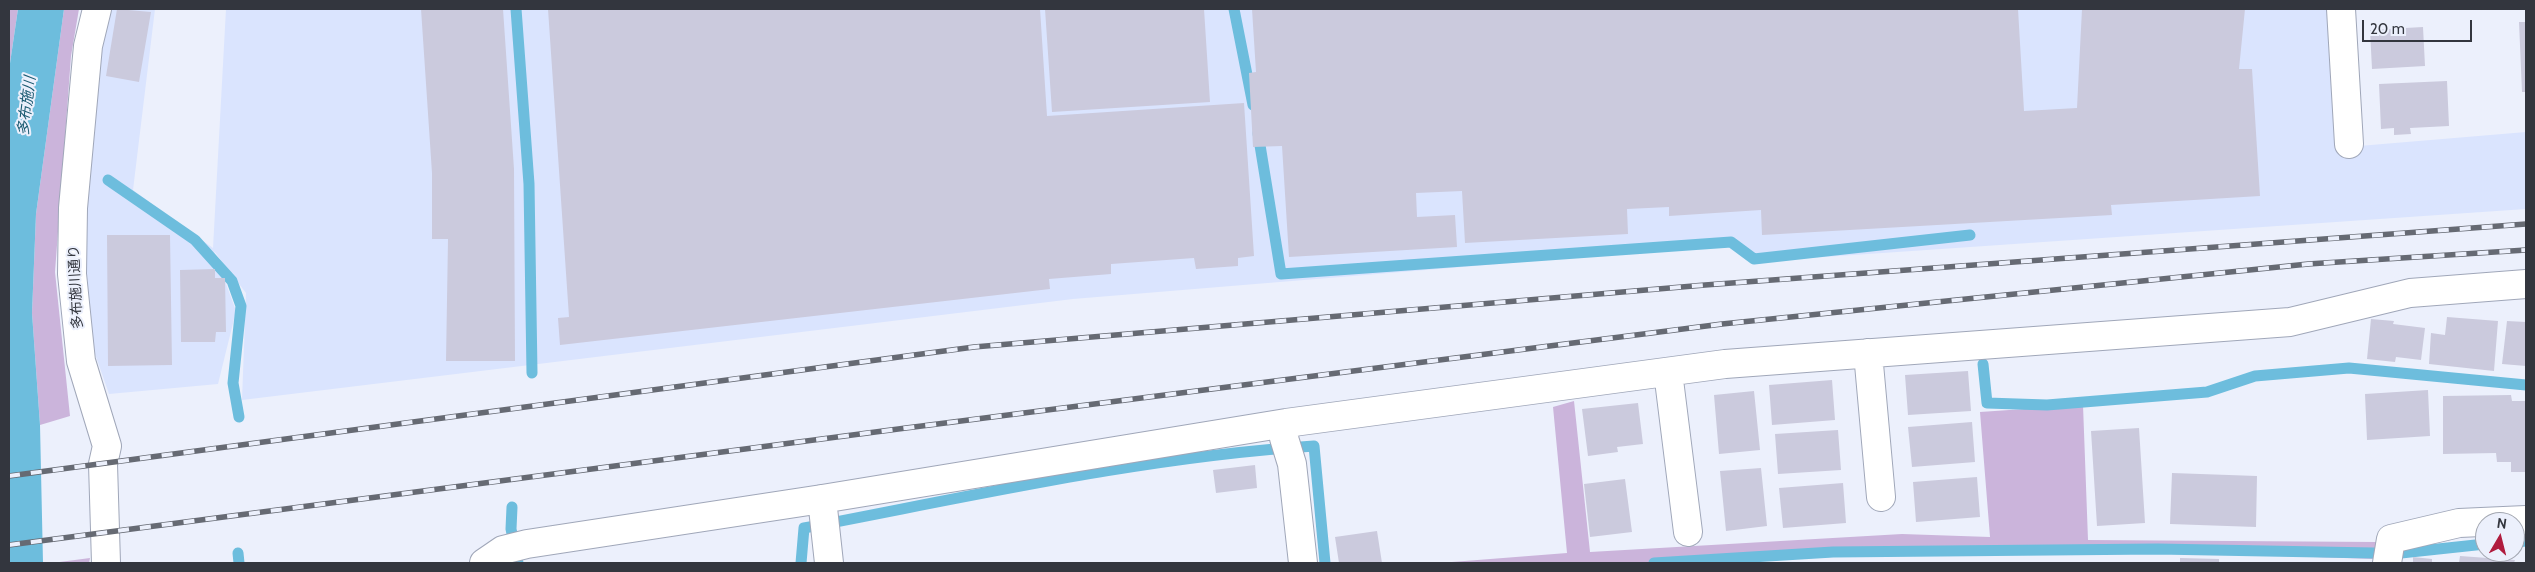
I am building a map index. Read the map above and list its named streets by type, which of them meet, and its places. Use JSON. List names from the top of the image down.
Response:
{
  "streets": {
    "street": ["多布施川通り"]
  },
  "water": ["多布施川"],
  "scale_bar": "20 m",
  "north": "top"
}
